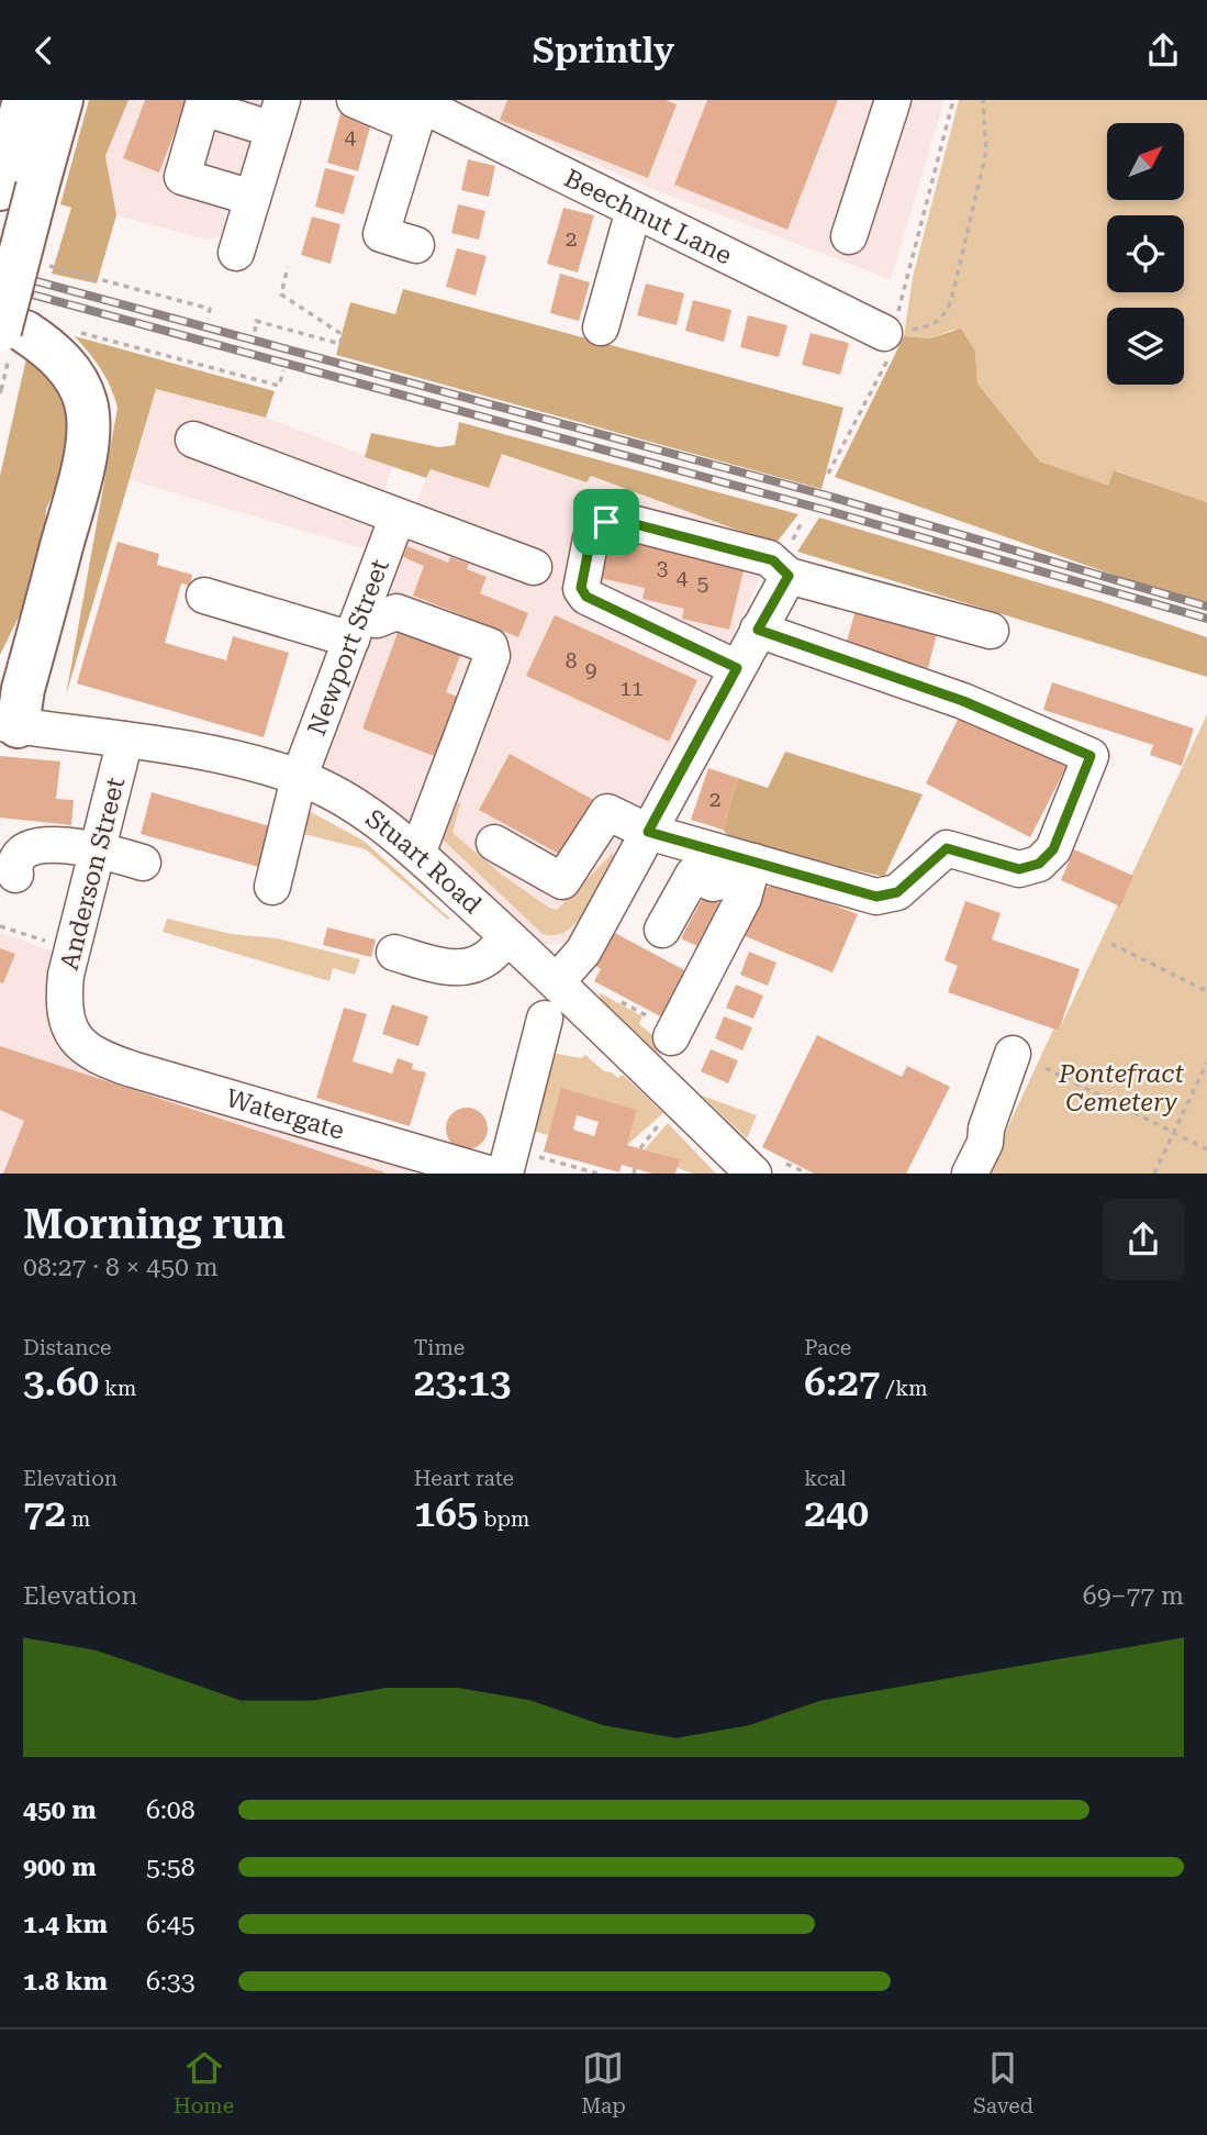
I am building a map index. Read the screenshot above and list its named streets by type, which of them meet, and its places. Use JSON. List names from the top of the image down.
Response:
{
  "streets": {
    "street": [
      "Beechnut Lane",
      "Newport Street",
      "Stuart Road",
      "Anderson Street",
      "Watergate"
    ]
  },
  "crossings": [
    ["Newport Street", "Stuart Road"],
    ["Stuart Road", "Anderson Street"],
    ["Anderson Street", "Watergate"]
  ],
  "parks": ["Pontefract Cemetery"],
  "house_numbers": [
    "4",
    "2",
    "3",
    "4",
    "5",
    "8",
    "9",
    "11",
    "2"
  ],
  "north": "top right",
  "page": {
    "header": "Sprintly",
    "heading": ["Morning run", "08:27 · 8 × 450 m"],
    "stats": [
      ["Distance", "3.60 km"],
      ["Time", "23:13"],
      ["Pace", "6:27 /km"],
      ["Elevation", "72 m"],
      ["Heart rate", "165 bpm"],
      ["kcal", "240"]
    ],
    "chart": ["Elevation", "69–77 m"],
    "list": [
      {
        "name": "450 m",
        "note": "6:08"
      },
      {
        "name": "900 m",
        "note": "5:58"
      },
      {
        "name": "1.4 km",
        "note": "6:45"
      },
      {
        "name": "1.8 km",
        "note": "6:33"
      }
    ],
    "tabs": ["Home", "Map", "Saved"]
  }
}
